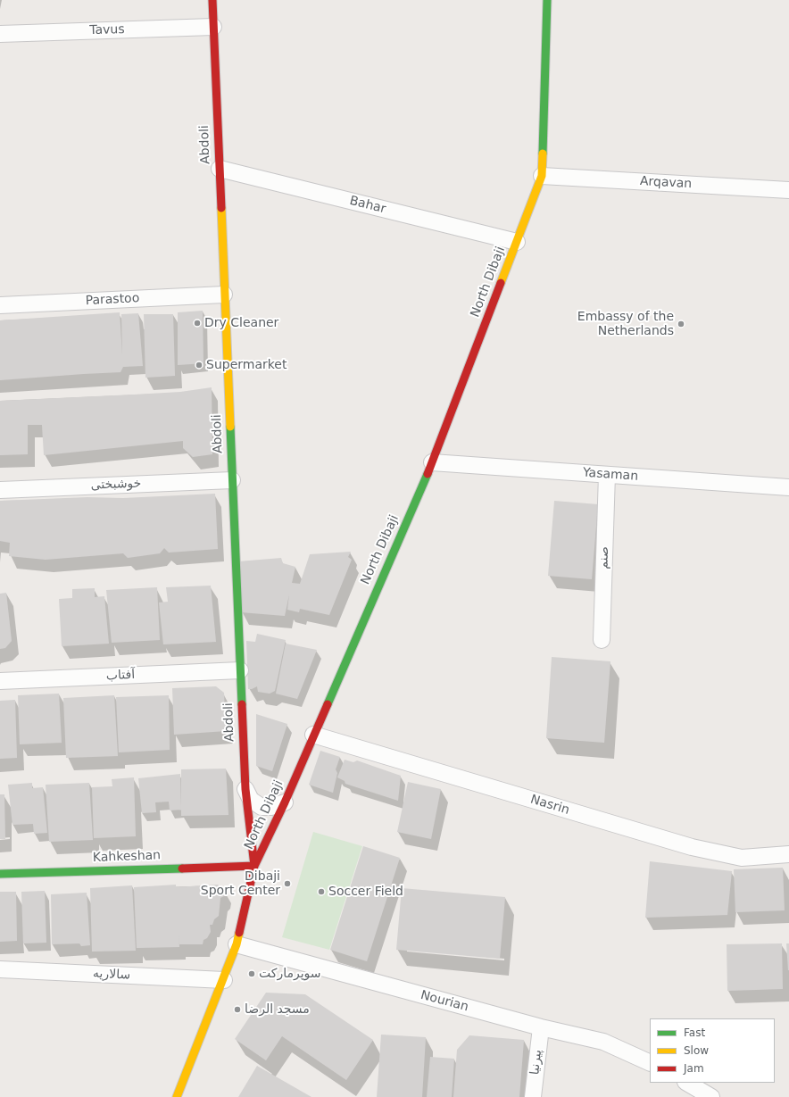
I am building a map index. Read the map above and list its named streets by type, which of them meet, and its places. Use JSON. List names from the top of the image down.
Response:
{
  "streets": {
    "main road": ["Abdoli", "North Dibaji", "Kahkeshan"],
    "street": [
      "Tavus",
      "Arqavan",
      "Bahar",
      "Parastoo",
      "Yasaman",
      "خوشبختی",
      "صنم",
      "آفتاب",
      "Nasrin",
      "سالاریه",
      "Nourian",
      "پیرنیا"
    ]
  },
  "crossings": [
    ["Tavus", "Abdoli"],
    ["Abdoli", "Bahar"],
    ["Abdoli", "North Dibaji"],
    ["Abdoli", "Parastoo"],
    ["Abdoli", "خوشبختی"],
    ["Abdoli", "آفتاب"],
    ["Abdoli", "Kahkeshan"],
    ["Arqavan", "North Dibaji"],
    ["Bahar", "North Dibaji"],
    ["North Dibaji", "Yasaman"],
    ["North Dibaji", "Nasrin"],
    ["North Dibaji", "Kahkeshan"],
    ["North Dibaji", "سالاریه"],
    ["North Dibaji", "Nourian"],
    ["Yasaman", "صنم"],
    ["Nourian", "پیرنیا"]
  ],
  "places": [
    "Dry Cleaner",
    "Embassy of the Netherlands",
    "Supermarket",
    "Dibaji Sport Center",
    "Soccer Field",
    "سوپرمارکت",
    "مسجد الرضا"
  ],
  "legend": ["Fast", "Slow", "Jam"]
}
